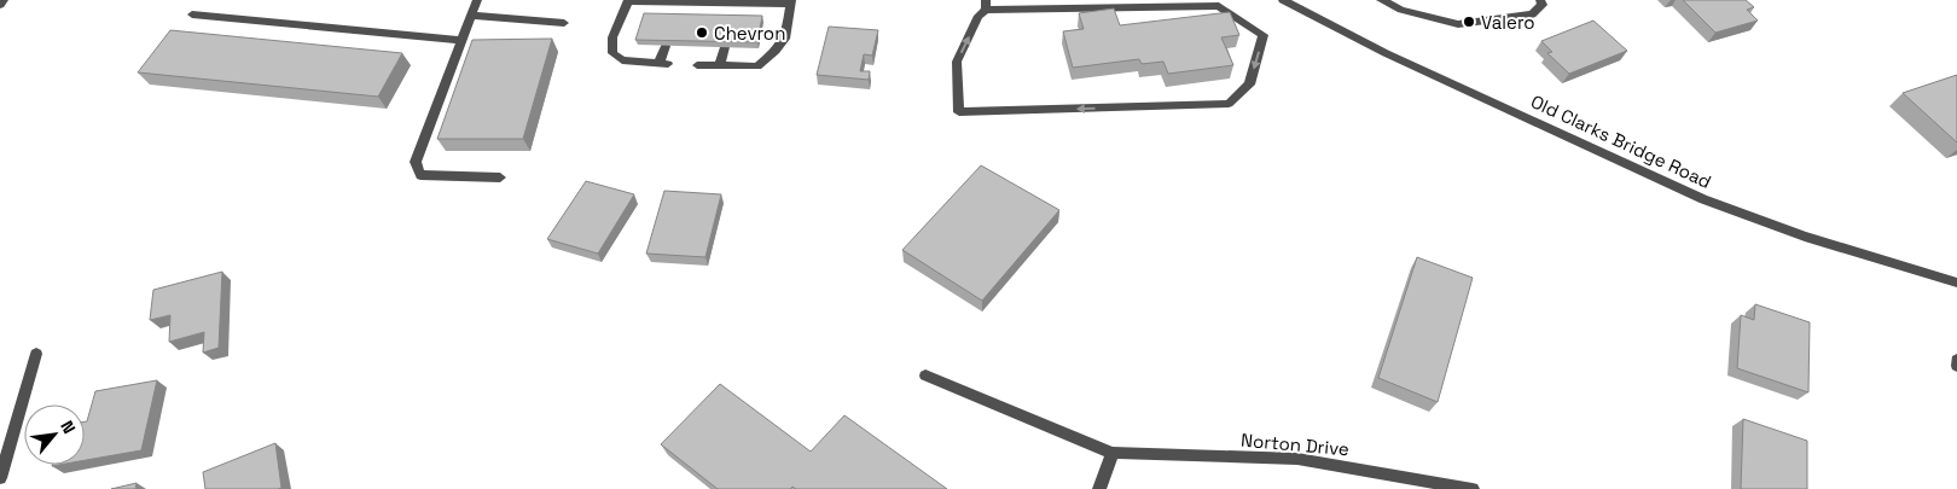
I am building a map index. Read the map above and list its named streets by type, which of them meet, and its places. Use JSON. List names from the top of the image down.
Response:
{
  "streets": {
    "street": ["Old Clarks Bridge Road", "Norton Drive"]
  },
  "places": ["Valero", "Chevron"],
  "north": "top right"
}
